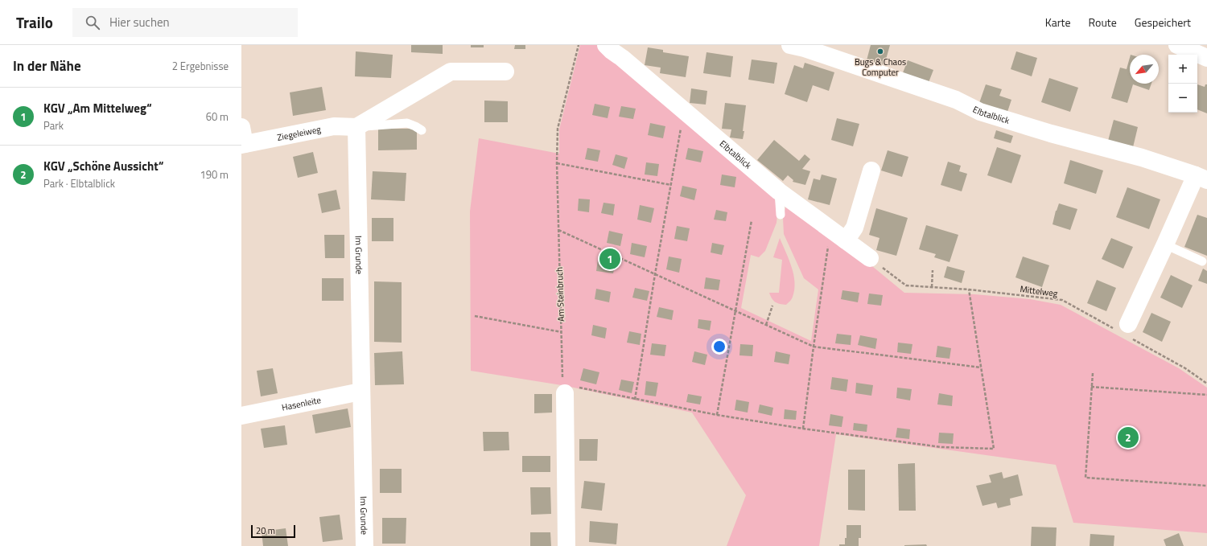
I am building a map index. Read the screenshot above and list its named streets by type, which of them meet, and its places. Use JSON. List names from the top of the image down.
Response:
{
  "streets": {
    "street": [
      "Elbtalblick",
      "Ziegeleiweg",
      "Im Grunde",
      "Hasenleite"
    ],
    "path": ["Mittelweg", "Am Steinbruch"]
  },
  "crossings": [
    ["Elbtalblick", "Mittelweg"],
    ["Ziegeleiweg", "Im Grunde"],
    ["Im Grunde", "Hasenleite"]
  ],
  "places": ["Bugs & Chaos Computer"],
  "scale_bar": "20 m",
  "north": "bottom left",
  "page": {
    "header": "Trailo",
    "search": "Hier suchen",
    "nav": ["Karte", "Route", "Gespeichert"],
    "heading": ["In der Nähe", "2 Ergebnisse"],
    "map_buttons": ["+", "−"],
    "list": [
      {
        "mark": "1",
        "name": "KGV „Am Mittelweg“",
        "note": "Park",
        "value": "60 m"
      },
      {
        "mark": "2",
        "name": "KGV „Schöne Aussicht“",
        "note": "Park · Elbtalblick",
        "value": "190 m"
      }
    ],
    "pins": ["1", "2"],
    "scale": "20 m"
  }
}
